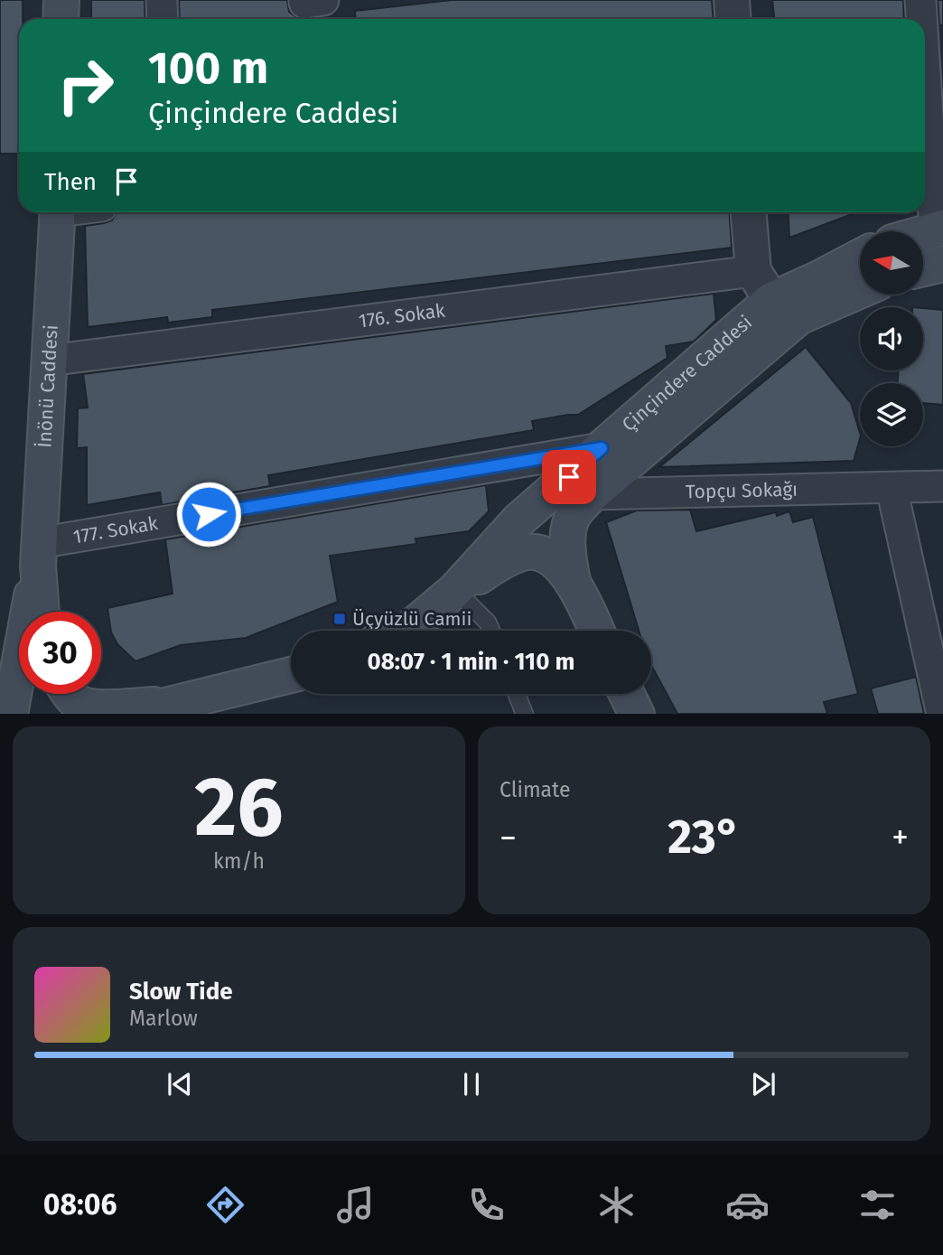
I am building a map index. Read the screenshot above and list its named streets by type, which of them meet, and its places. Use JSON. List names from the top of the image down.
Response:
{
  "streets": {
    "main road": ["Çinçindere Caddesi", "İnönü Caddesi"],
    "street": ["176. Sokak", "Topçu Sokağı", "177. Sokak"]
  },
  "crossings": [
    ["176. Sokak", "İnönü Caddesi"],
    ["Çinçindere Caddesi", "Topçu Sokağı"],
    ["Çinçindere Caddesi", "177. Sokak"],
    ["İnönü Caddesi", "177. Sokak"]
  ],
  "places": {
    "transit": ["Üçyüzlü Camii"]
  },
  "north": "left",
  "page": {
    "turn": ["100 m", "Çinçindere Caddesi"],
    "then": "Then",
    "limit": "30",
    "trip": "08:07 · 1 min · 110 m",
    "tile": [
      ["26", "km/h"],
      "Climate"
    ],
    "heat": ["−", "23°", "+"],
    "song": ["Slow Tide", "Marlow"],
    "tabs": "08:06"
  }
}
